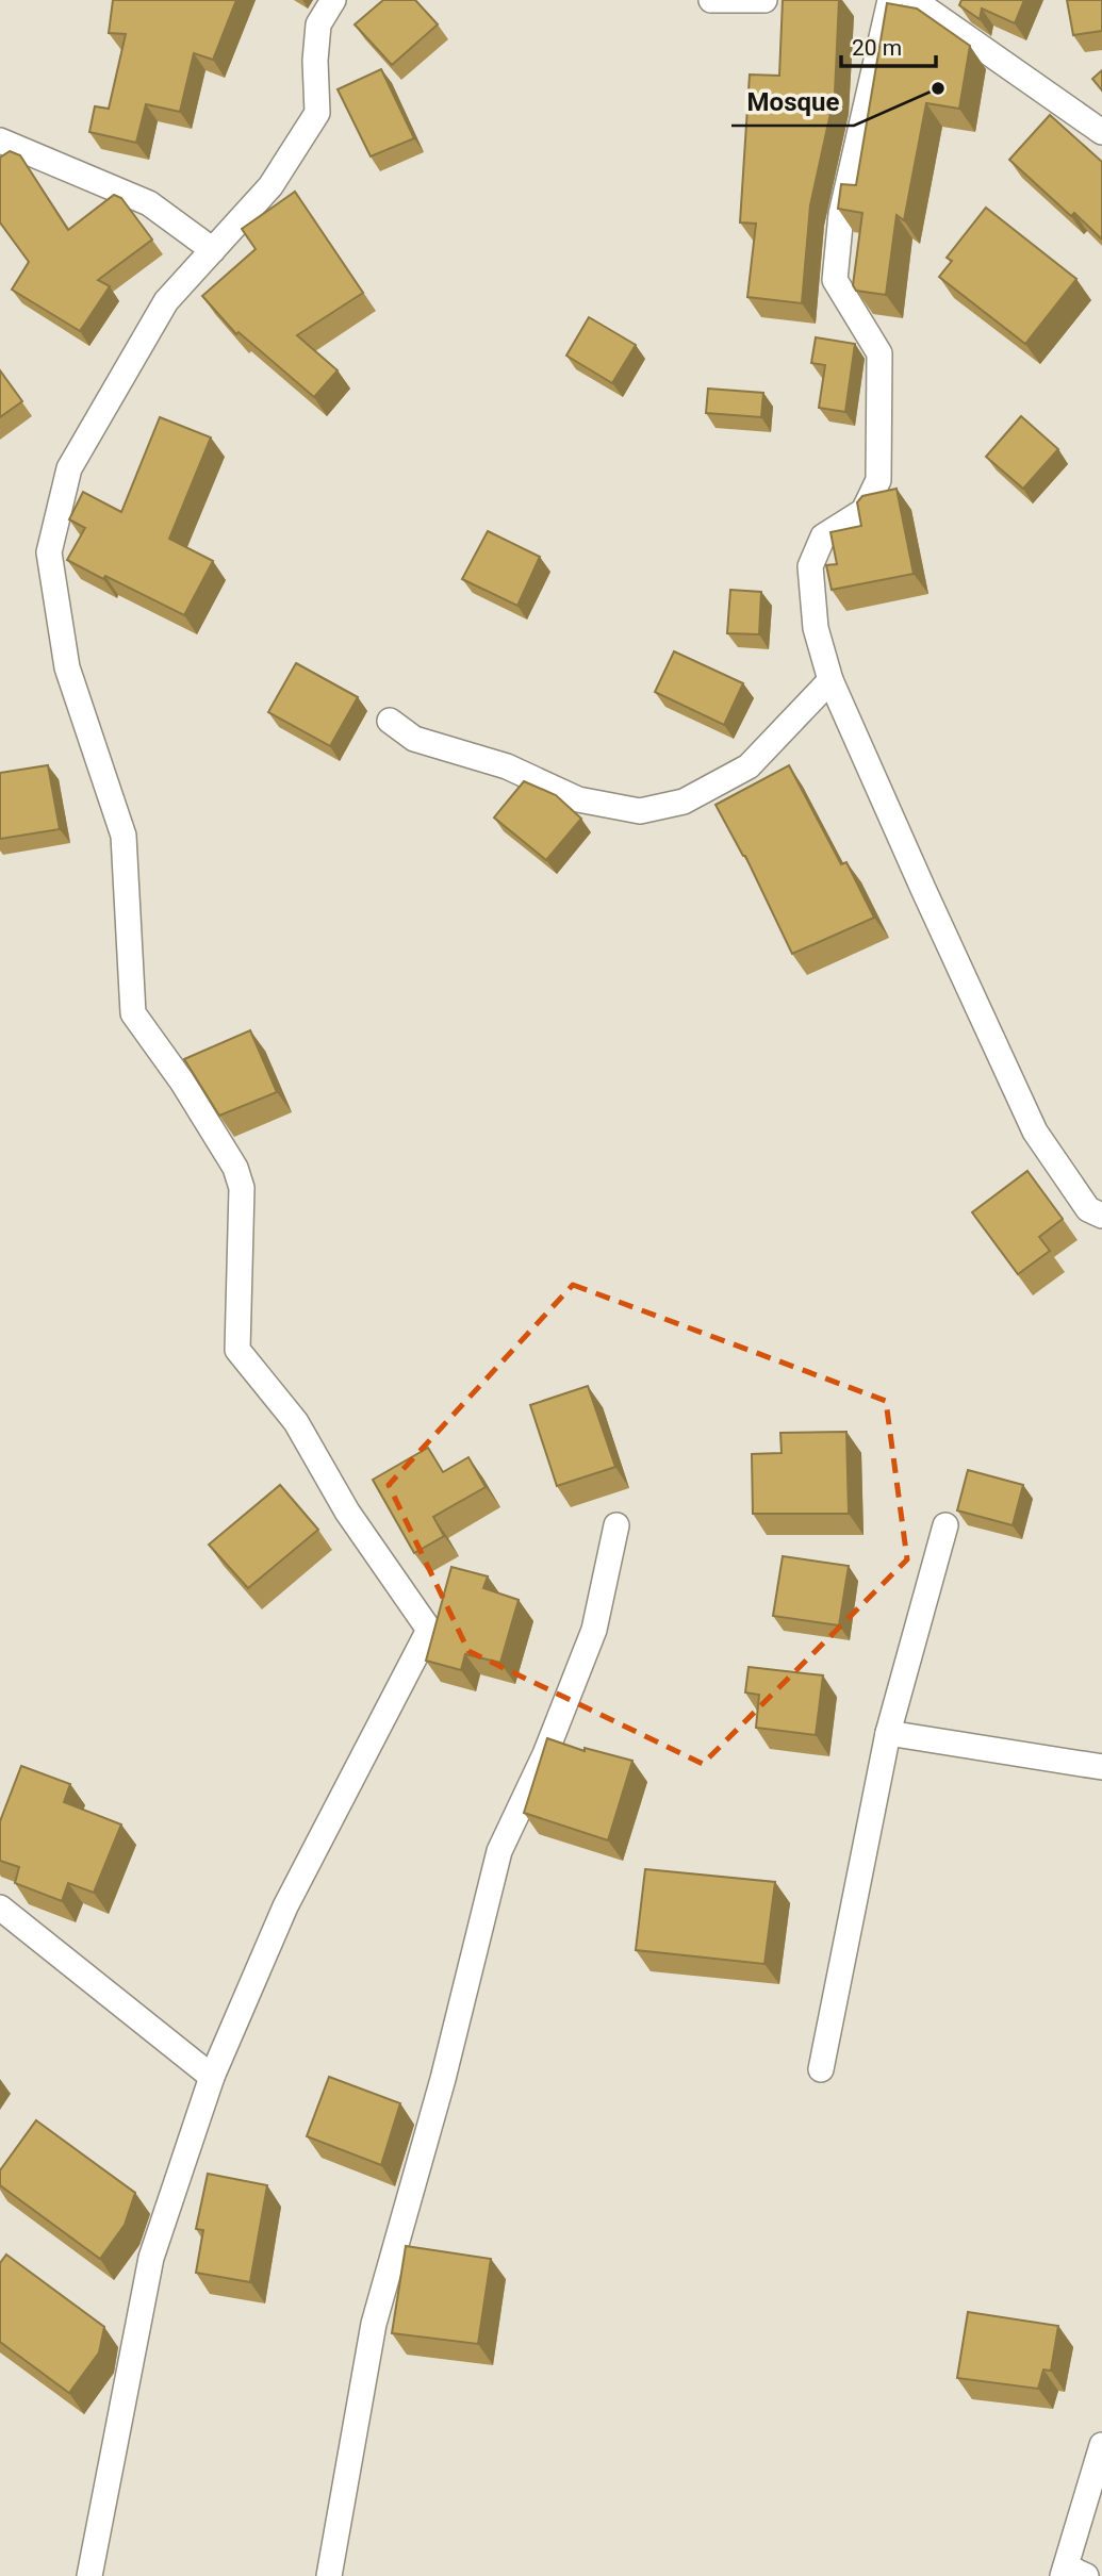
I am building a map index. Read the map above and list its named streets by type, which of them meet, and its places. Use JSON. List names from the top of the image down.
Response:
{
  "places": ["Mosque"],
  "scale_bar": "20 m"
}
